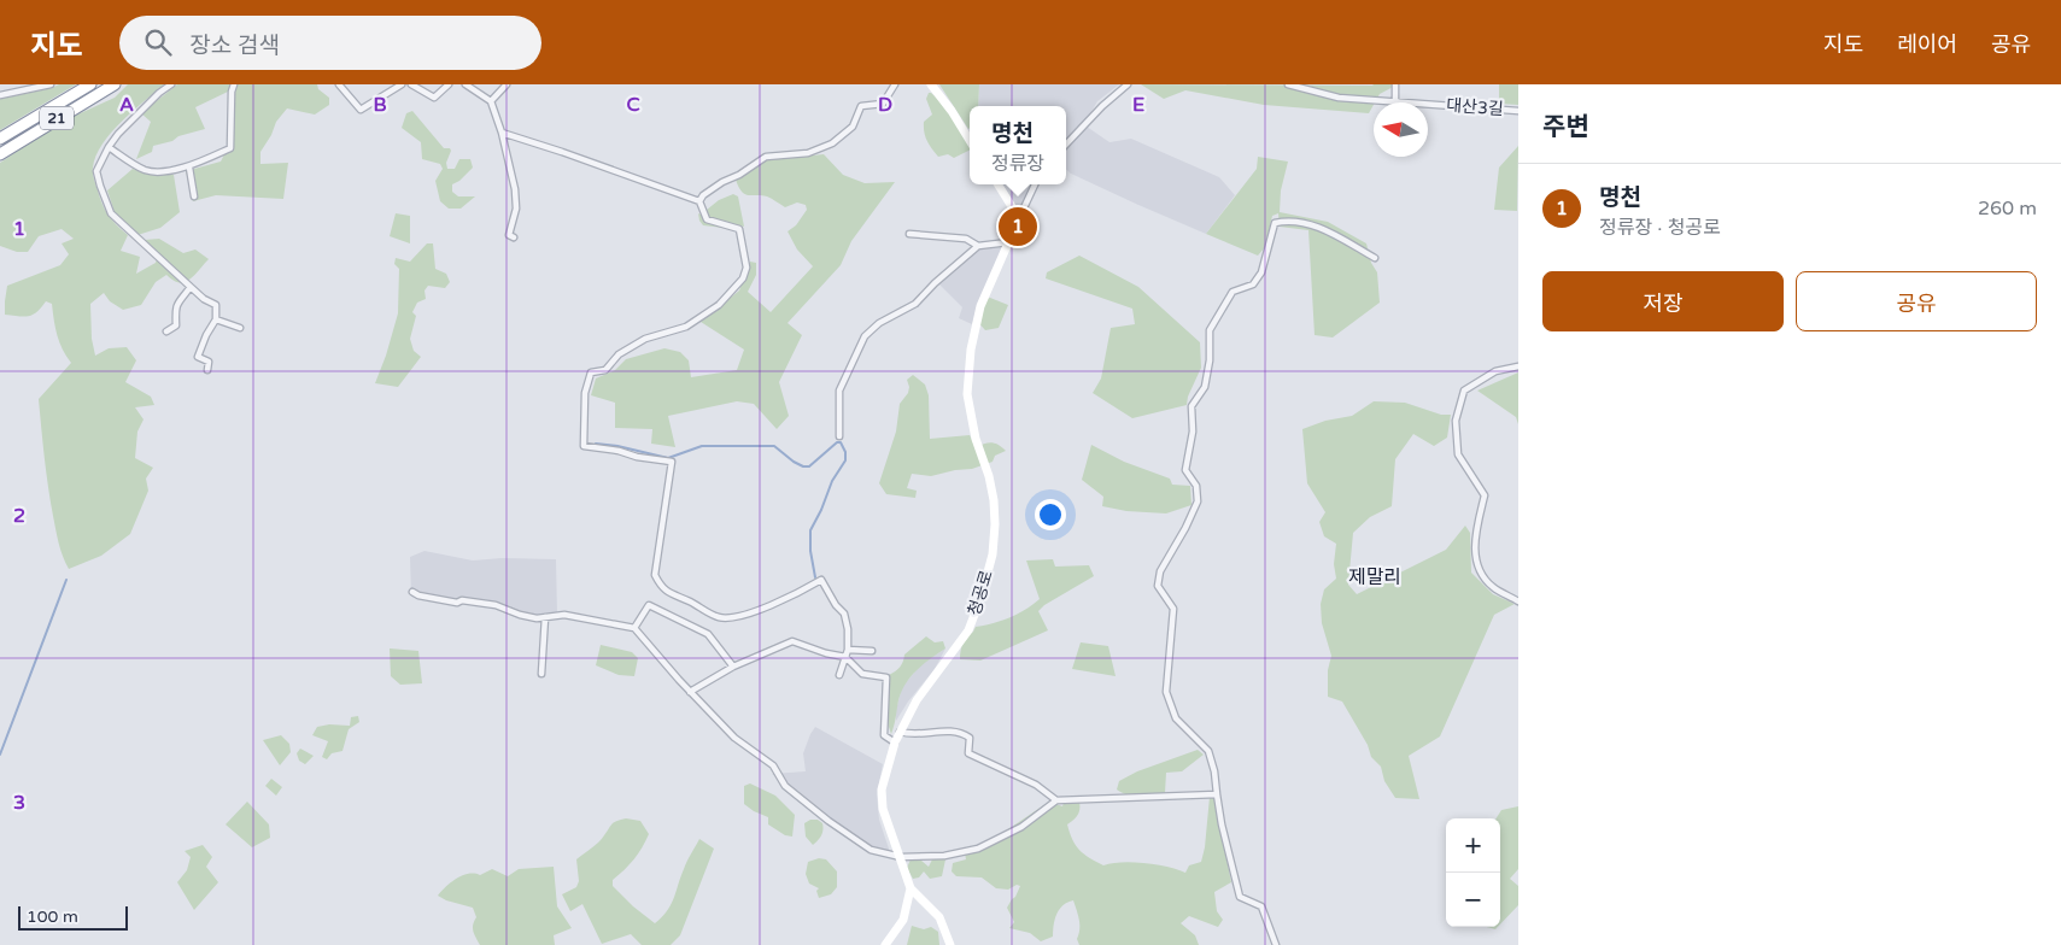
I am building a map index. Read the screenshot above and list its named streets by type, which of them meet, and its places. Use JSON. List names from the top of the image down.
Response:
{
  "streets": {
    "highway": ["21"],
    "street": ["대산3길", "청공로"]
  },
  "districts": ["제말리"],
  "scale_bar": "100 m",
  "north": "left",
  "page": {
    "header": "지도",
    "search": "장소 검색",
    "nav": ["지도", "레이어", "공유"],
    "heading": "주변",
    "popup": ["명천", "정류장"],
    "list": [
      {
        "mark": "1",
        "name": "명천",
        "note": "정류장 · 청공로",
        "value": "260 m"
      }
    ],
    "pins": "1",
    "buttons": ["저장", "공유"],
    "map_buttons": ["+", "−"],
    "scale": "100 m"
  },
  "grid": {
    "columns": [
      "A",
      "B",
      "C",
      "D",
      "E"
    ],
    "rows": ["1", "2", "3"]
  }
}
